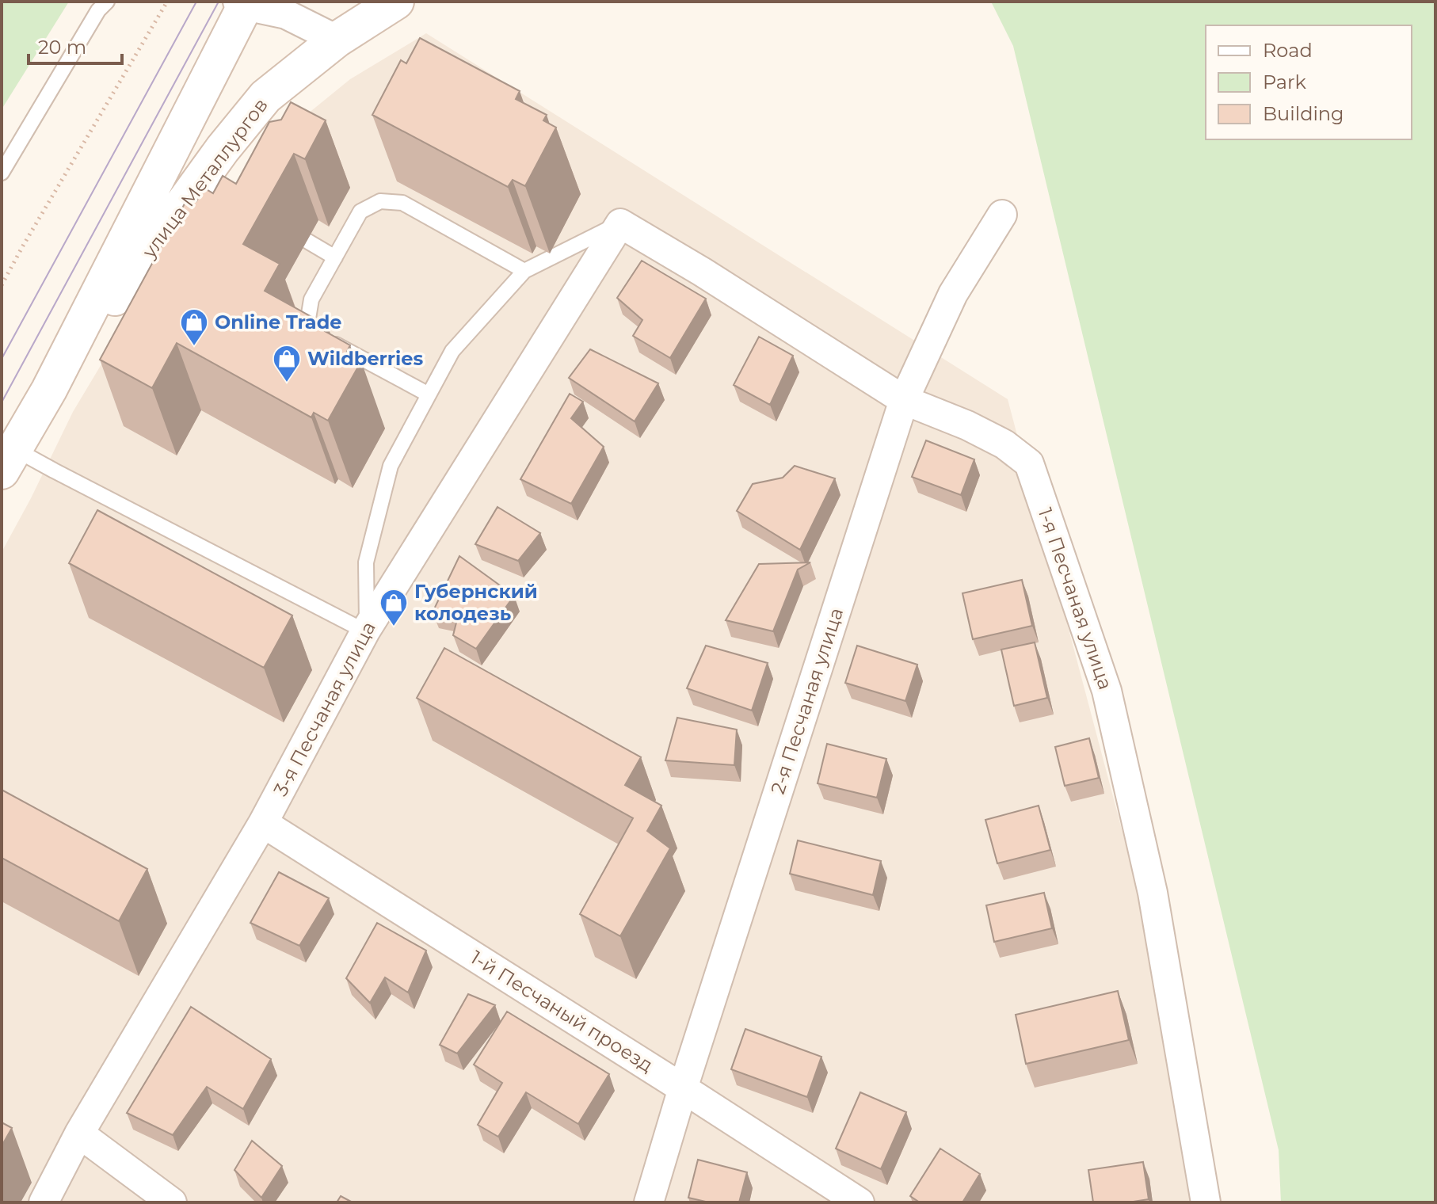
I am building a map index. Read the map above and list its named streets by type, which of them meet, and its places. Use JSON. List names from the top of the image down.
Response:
{
  "streets": {
    "main road": ["улица Металлургов"],
    "street": [
      "1-я Песчаная улица",
      "2-я Песчаная улица",
      "3-я Песчаная улица",
      "1-й Песчаный проезд"
    ]
  },
  "crossings": [
    ["1-я Песчаная улица", "2-я Песчаная улица"],
    ["1-я Песчаная улица", "3-я Песчаная улица"],
    ["2-я Песчаная улица", "1-й Песчаный проезд"],
    ["3-я Песчаная улица", "1-й Песчаный проезд"]
  ],
  "places": {
    "shop": ["Online Trade", "Wildberries", "Губернский колодезь"]
  },
  "legend": ["Road", "Park", "Building"],
  "scale_bar": "20 m"
}
